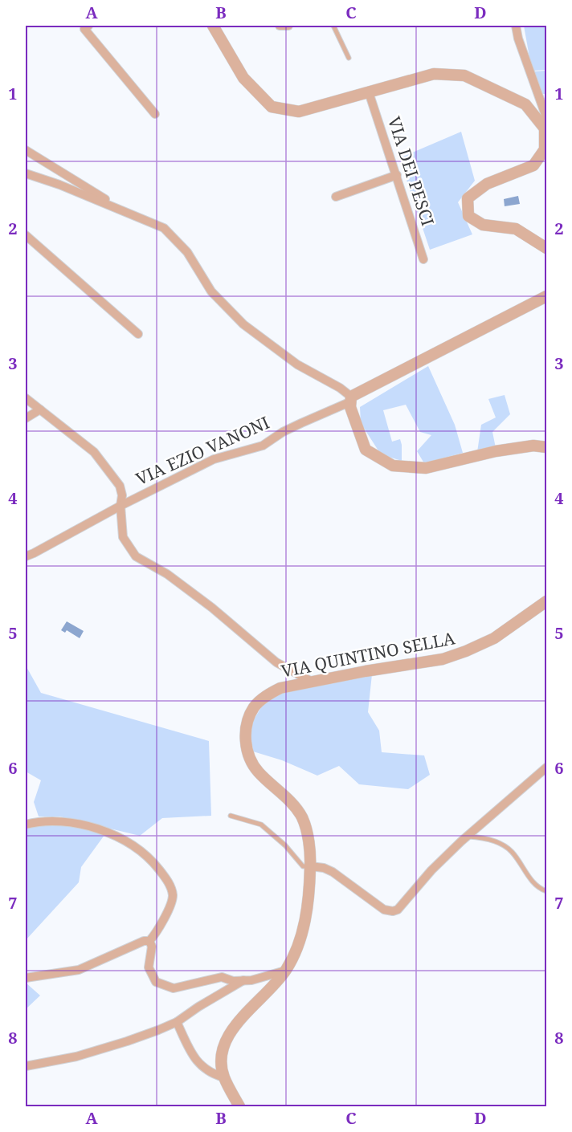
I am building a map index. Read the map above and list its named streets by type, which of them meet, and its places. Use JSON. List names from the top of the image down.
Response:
{
  "streets": {
    "street": ["VIA DEI PESCI", "VIA EZIO VANONI", "VIA QUINTINO SELLA"]
  },
  "grid": {
    "columns": [
      "A",
      "B",
      "C",
      "D"
    ],
    "rows": [
      "1",
      "2",
      "3",
      "4",
      "5",
      "6",
      "7",
      "8"
    ]
  }
}
